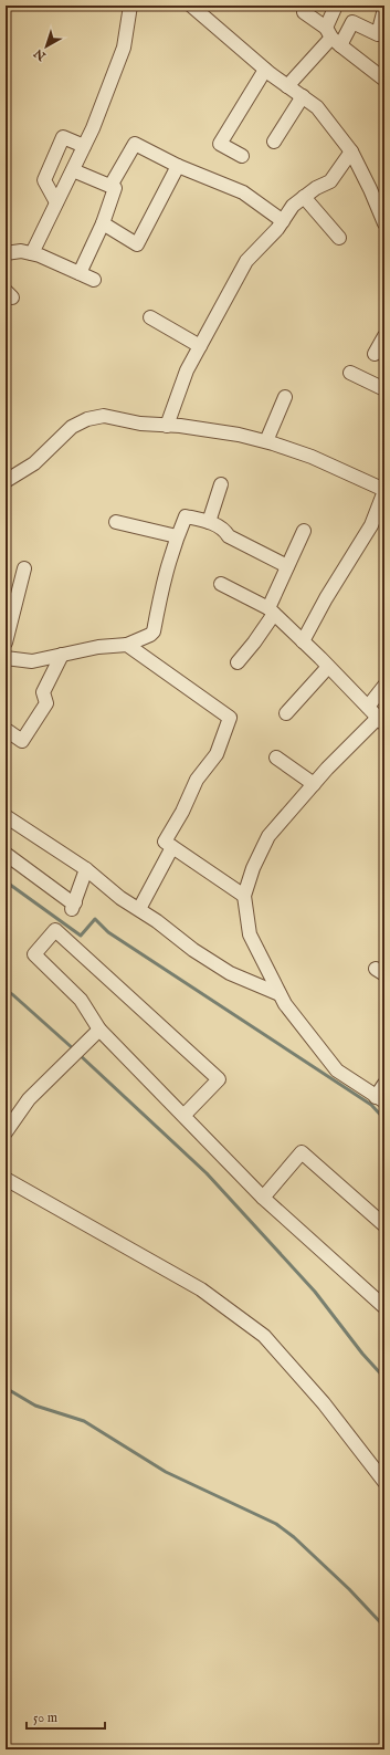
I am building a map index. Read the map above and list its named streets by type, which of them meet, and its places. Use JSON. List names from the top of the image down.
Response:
{
  "scale_bar": "50 m",
  "north": "bottom left"
}
